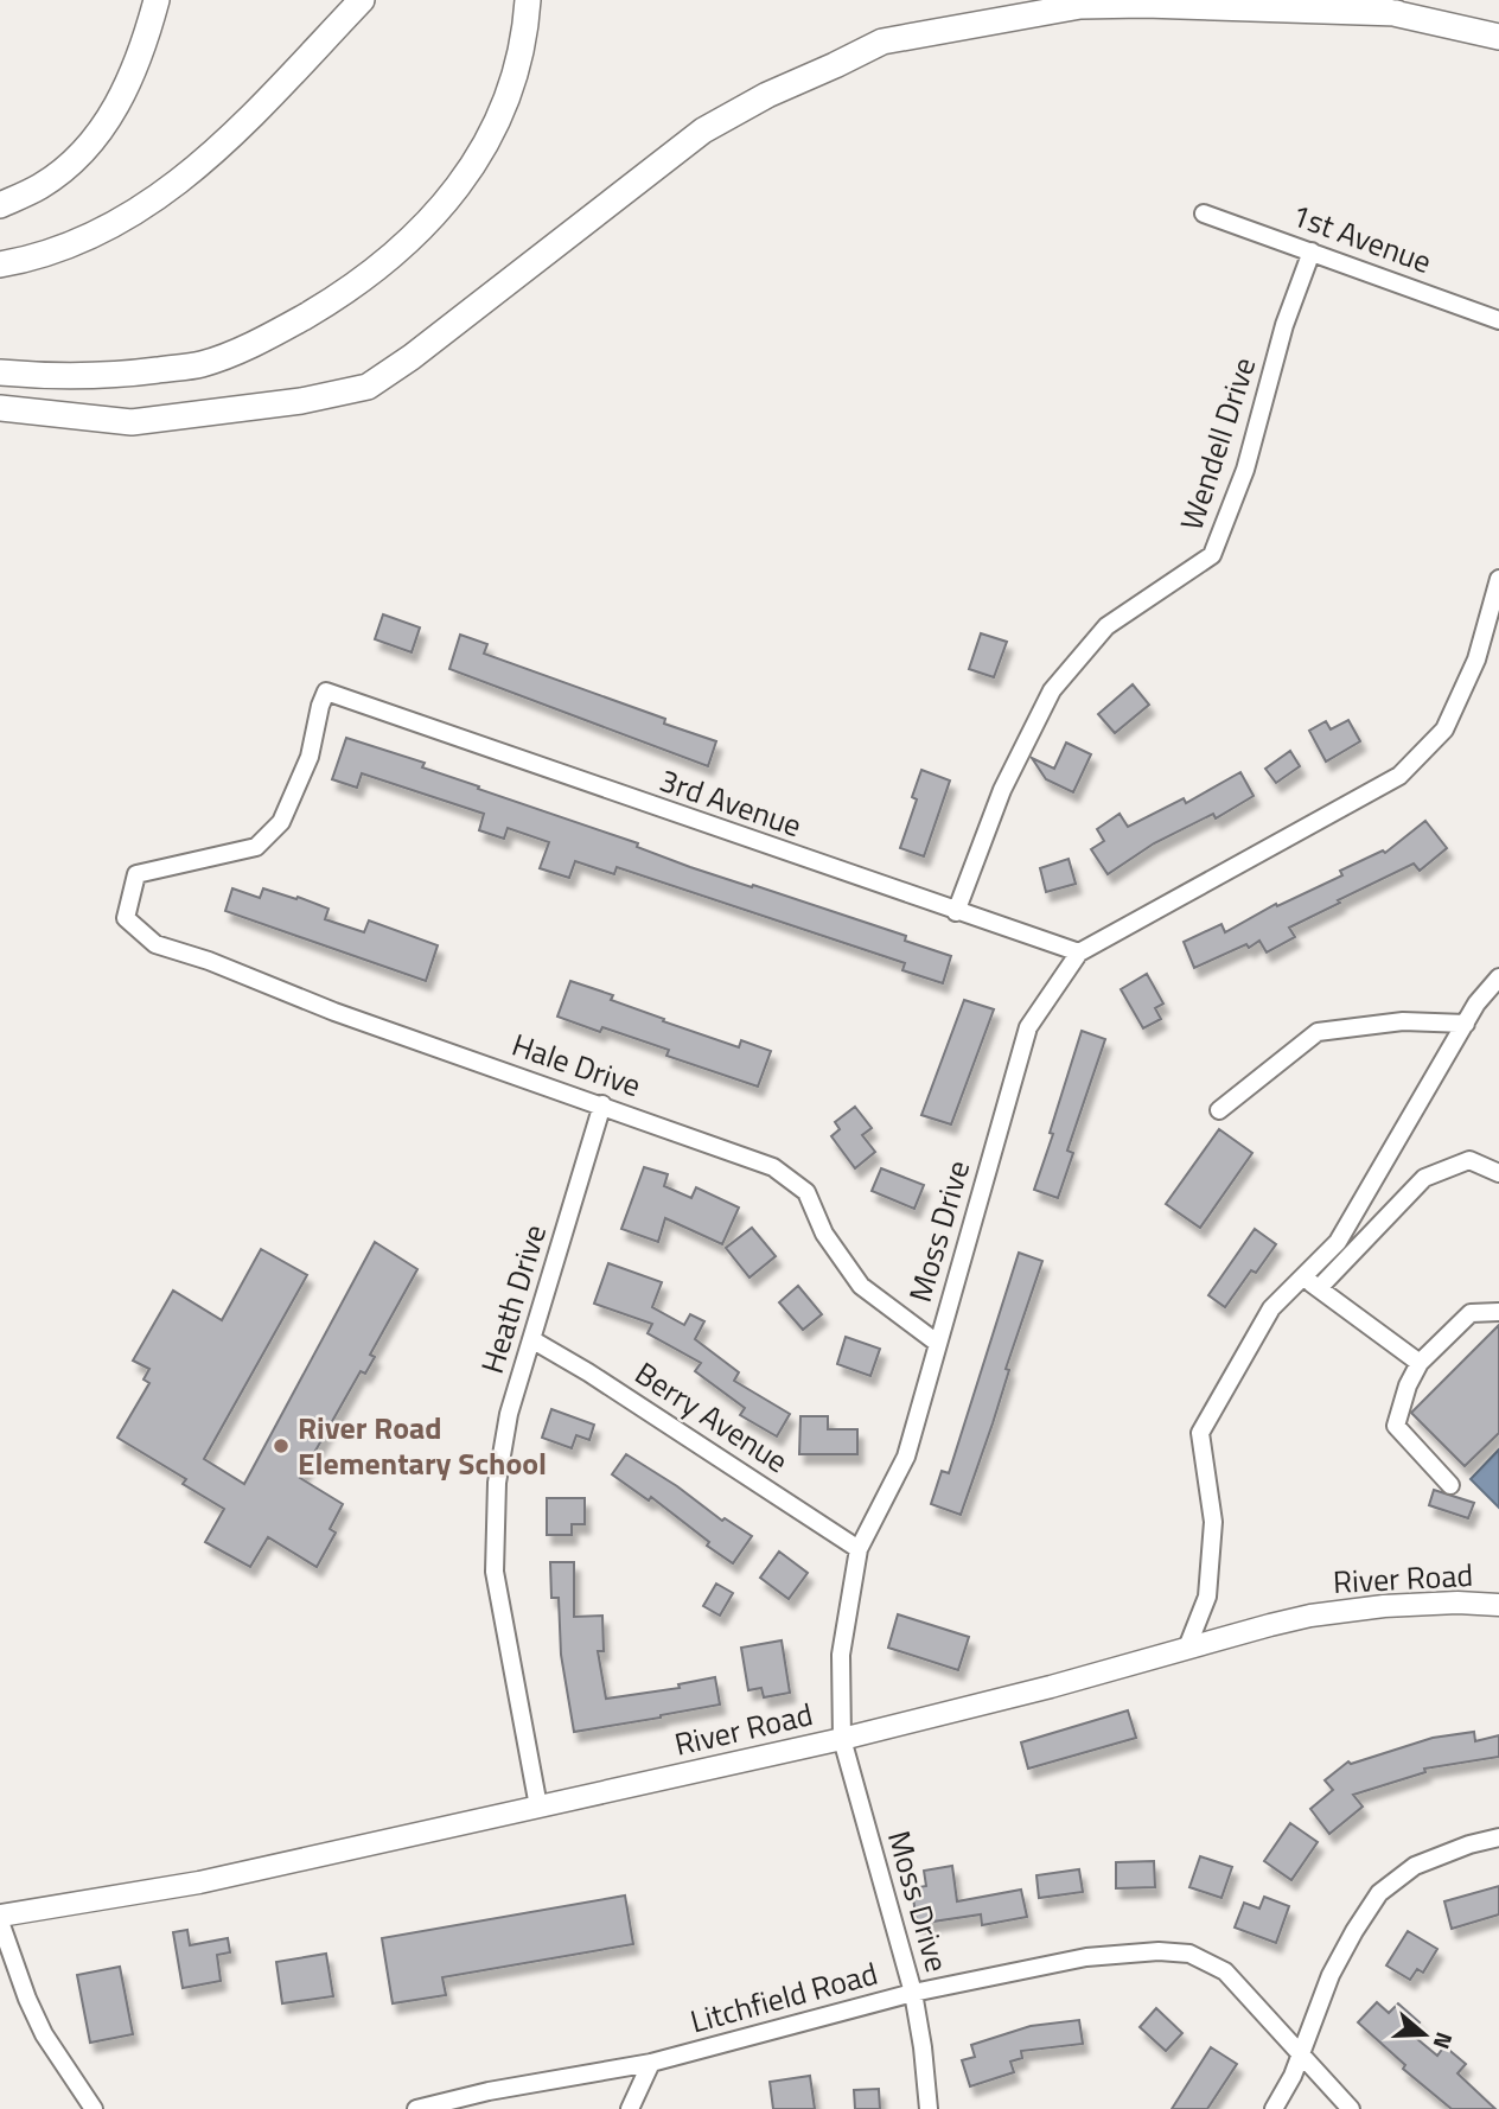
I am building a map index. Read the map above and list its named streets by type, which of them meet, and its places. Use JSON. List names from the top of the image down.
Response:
{
  "streets": {
    "main road": ["River Road"],
    "street": [
      "1st Avenue",
      "Wendell Drive",
      "3rd Avenue",
      "Hale Drive",
      "Moss Drive",
      "Heath Drive",
      "Berry Avenue",
      "Litchfield Road"
    ]
  },
  "crossings": [
    ["1st Avenue", "Wendell Drive"],
    ["Wendell Drive", "3rd Avenue"],
    ["3rd Avenue", "Hale Drive"],
    ["3rd Avenue", "Moss Drive"],
    ["Hale Drive", "Moss Drive"],
    ["Hale Drive", "Heath Drive"],
    ["Moss Drive", "Berry Avenue"],
    ["Moss Drive", "River Road"],
    ["Moss Drive", "Litchfield Road"],
    ["Heath Drive", "Berry Avenue"],
    ["Heath Drive", "River Road"]
  ],
  "places": ["River Road Elementary School"],
  "north": "right"
}
